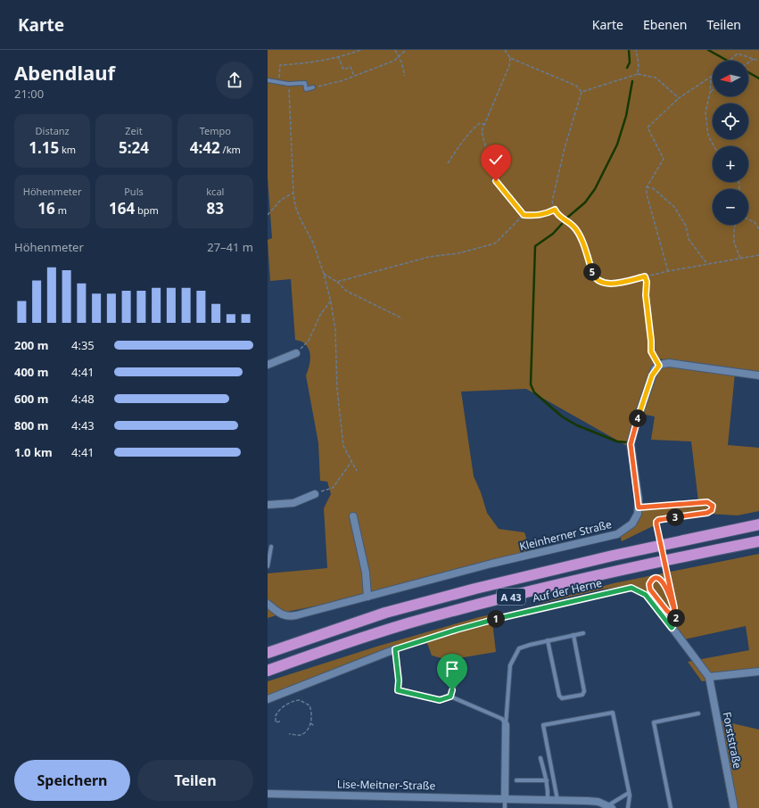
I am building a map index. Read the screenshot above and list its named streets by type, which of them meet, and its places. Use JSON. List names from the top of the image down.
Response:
{
  "streets": {
    "highway": ["A 43"],
    "street": ["Kleinherner Straße", "Forststraße", "Lise-Meitner-Straße"],
    "path": ["Auf der Herne"]
  },
  "north": "left",
  "page": {
    "header": "Karte",
    "nav": ["Karte", "Ebenen", "Teilen"],
    "heading": ["Abendlauf", "21:00"],
    "map_buttons": ["+", "−"],
    "stats": [
      ["Distanz", "1.15 km"],
      ["Zeit", "5:24"],
      ["Tempo", "4:42 /km"],
      ["Höhenmeter", "16 m"],
      ["Puls", "164 bpm"],
      ["kcal", "83"]
    ],
    "chart": ["Höhenmeter", "27–41 m"],
    "pins": [
      "5",
      "4",
      "3",
      "2",
      "1"
    ],
    "list": [
      {
        "name": "200 m",
        "note": "4:35"
      },
      {
        "name": "400 m",
        "note": "4:41"
      },
      {
        "name": "600 m",
        "note": "4:48"
      },
      {
        "name": "800 m",
        "note": "4:43"
      },
      {
        "name": "1.0 km",
        "note": "4:41"
      }
    ],
    "buttons": ["Speichern", "Teilen"]
  }
}
